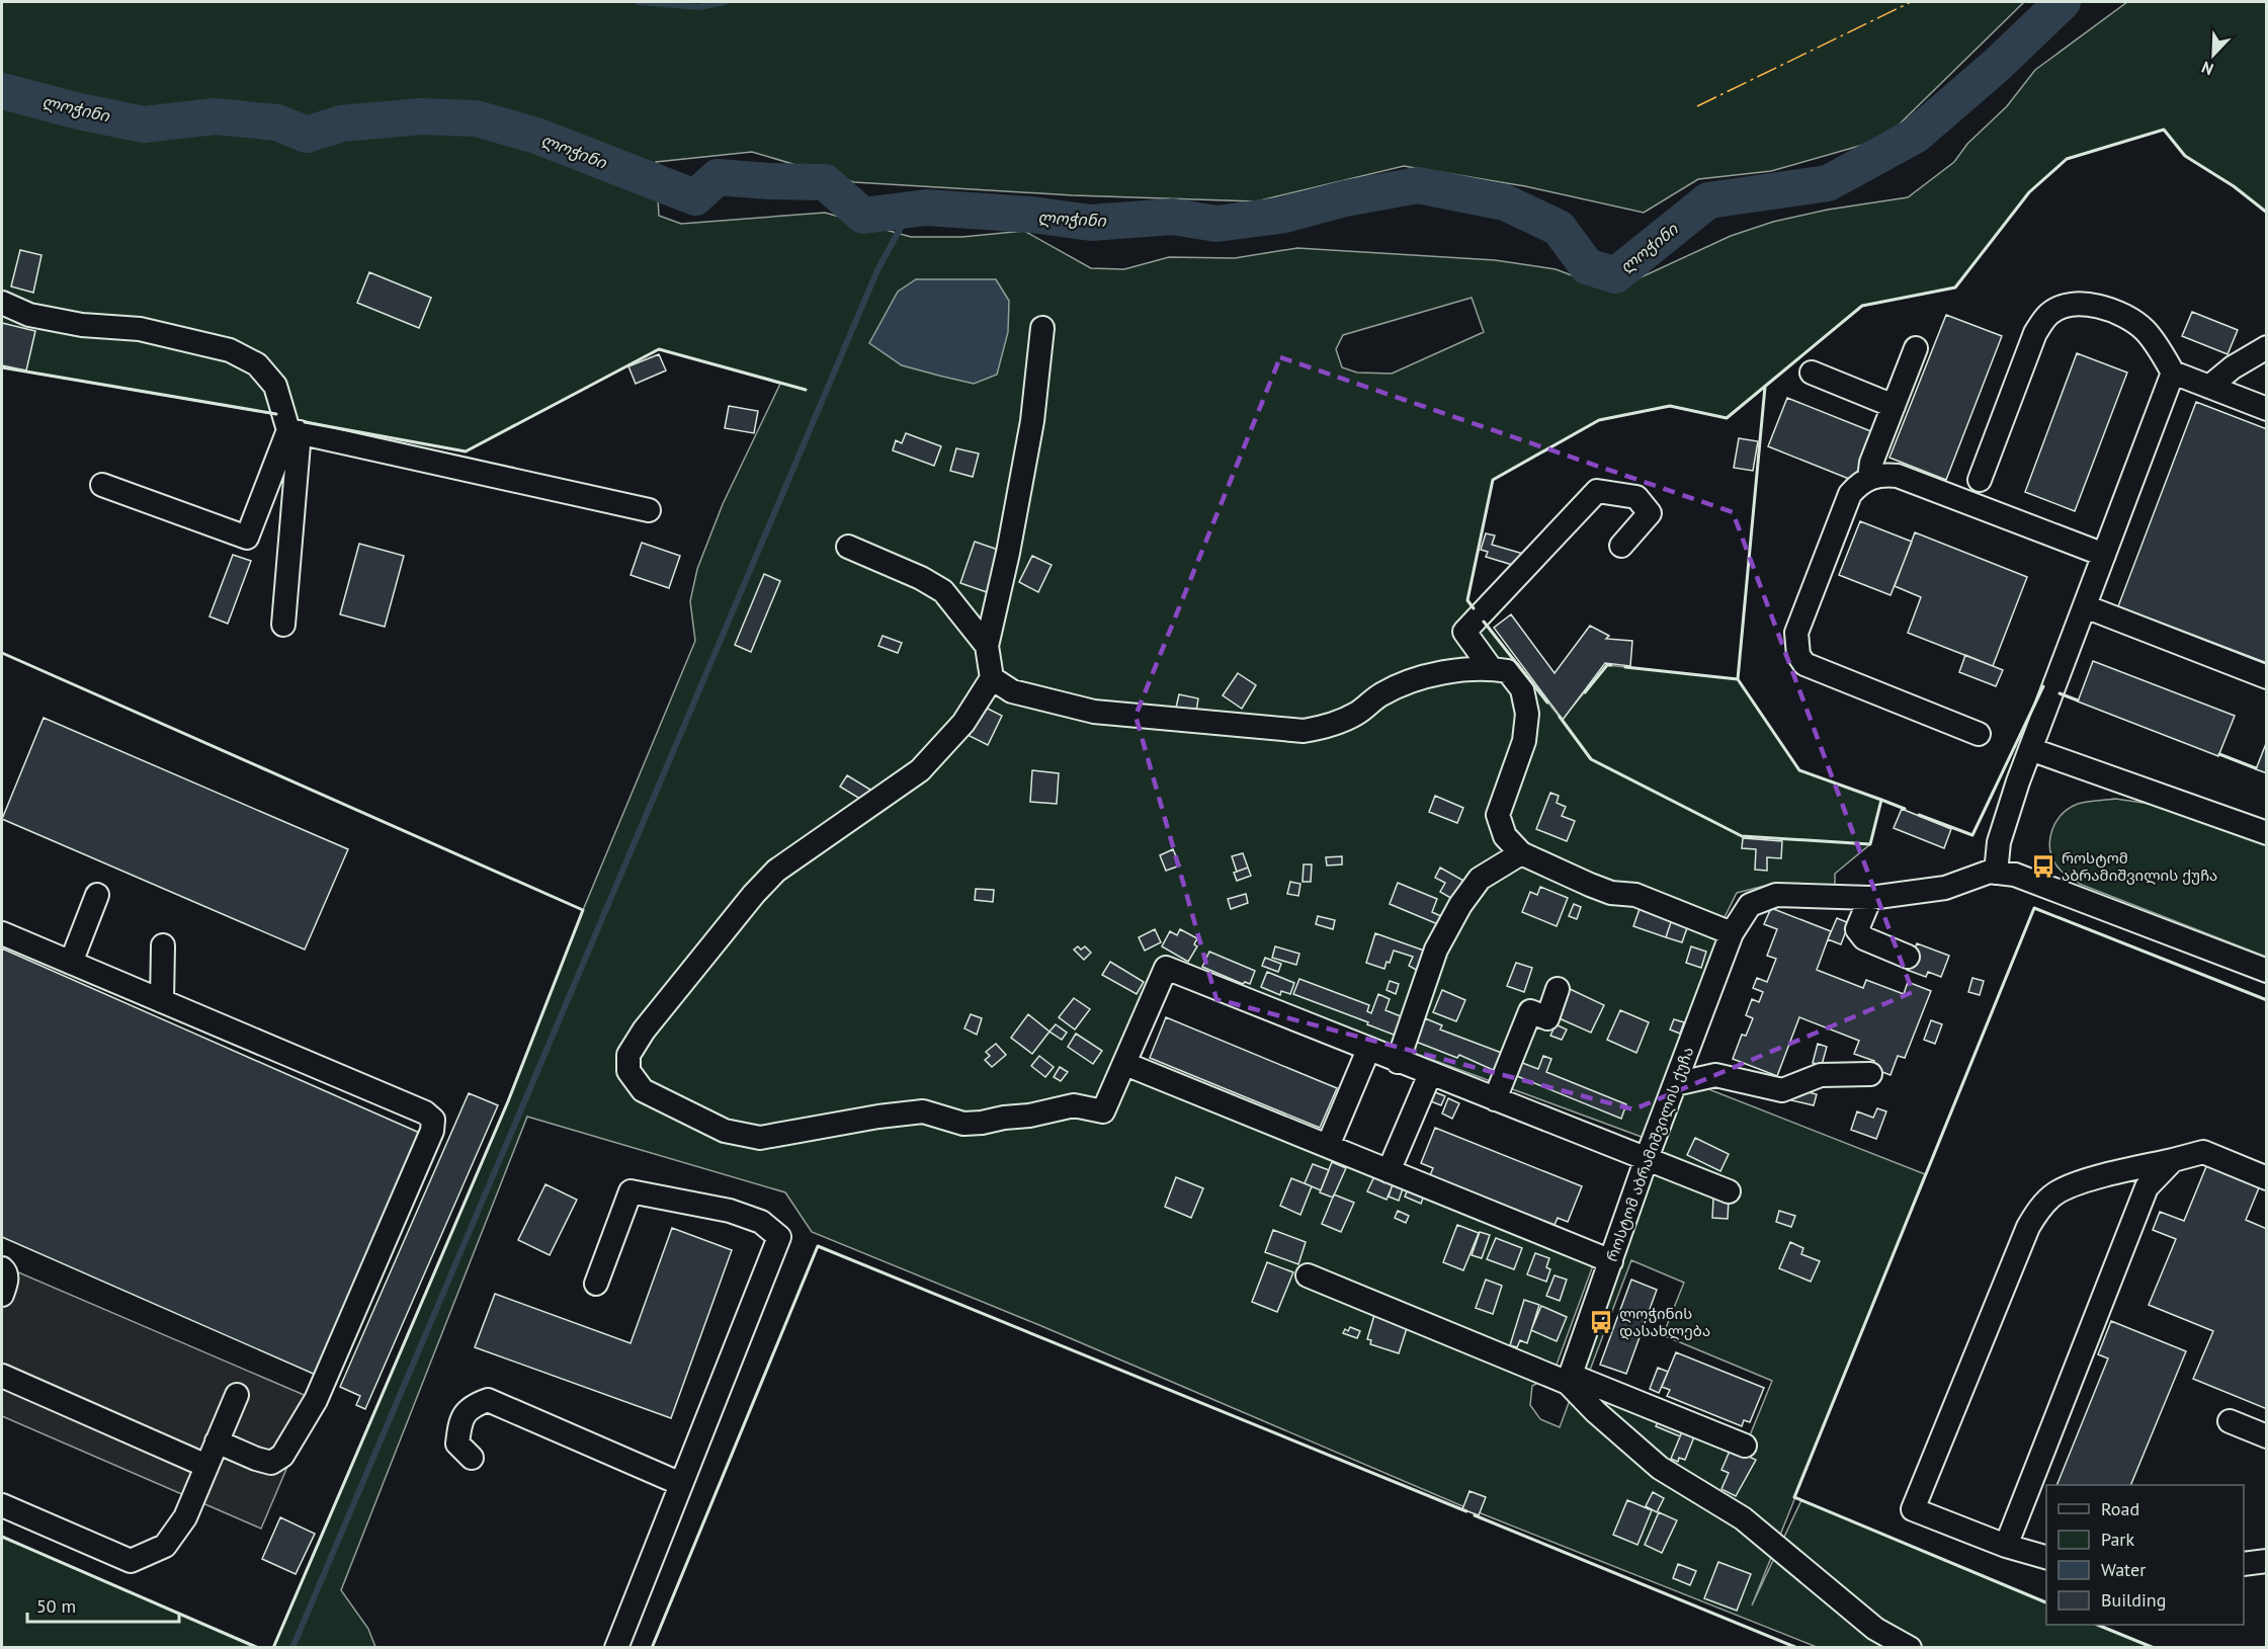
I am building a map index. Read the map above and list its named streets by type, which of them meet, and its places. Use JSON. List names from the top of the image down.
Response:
{
  "streets": {
    "street": ["როსტომ აბრამიშვილის ქუჩა"]
  },
  "water": ["ლოჭინი"],
  "places": {
    "bus stop": ["როსტომ აბრამიშვილის ქუჩა", "ლოჭინის დასახლება"]
  },
  "legend": [
    "Road",
    "Park",
    "Water",
    "Building"
  ],
  "scale_bar": "50 m",
  "north": "bottom left"
}
